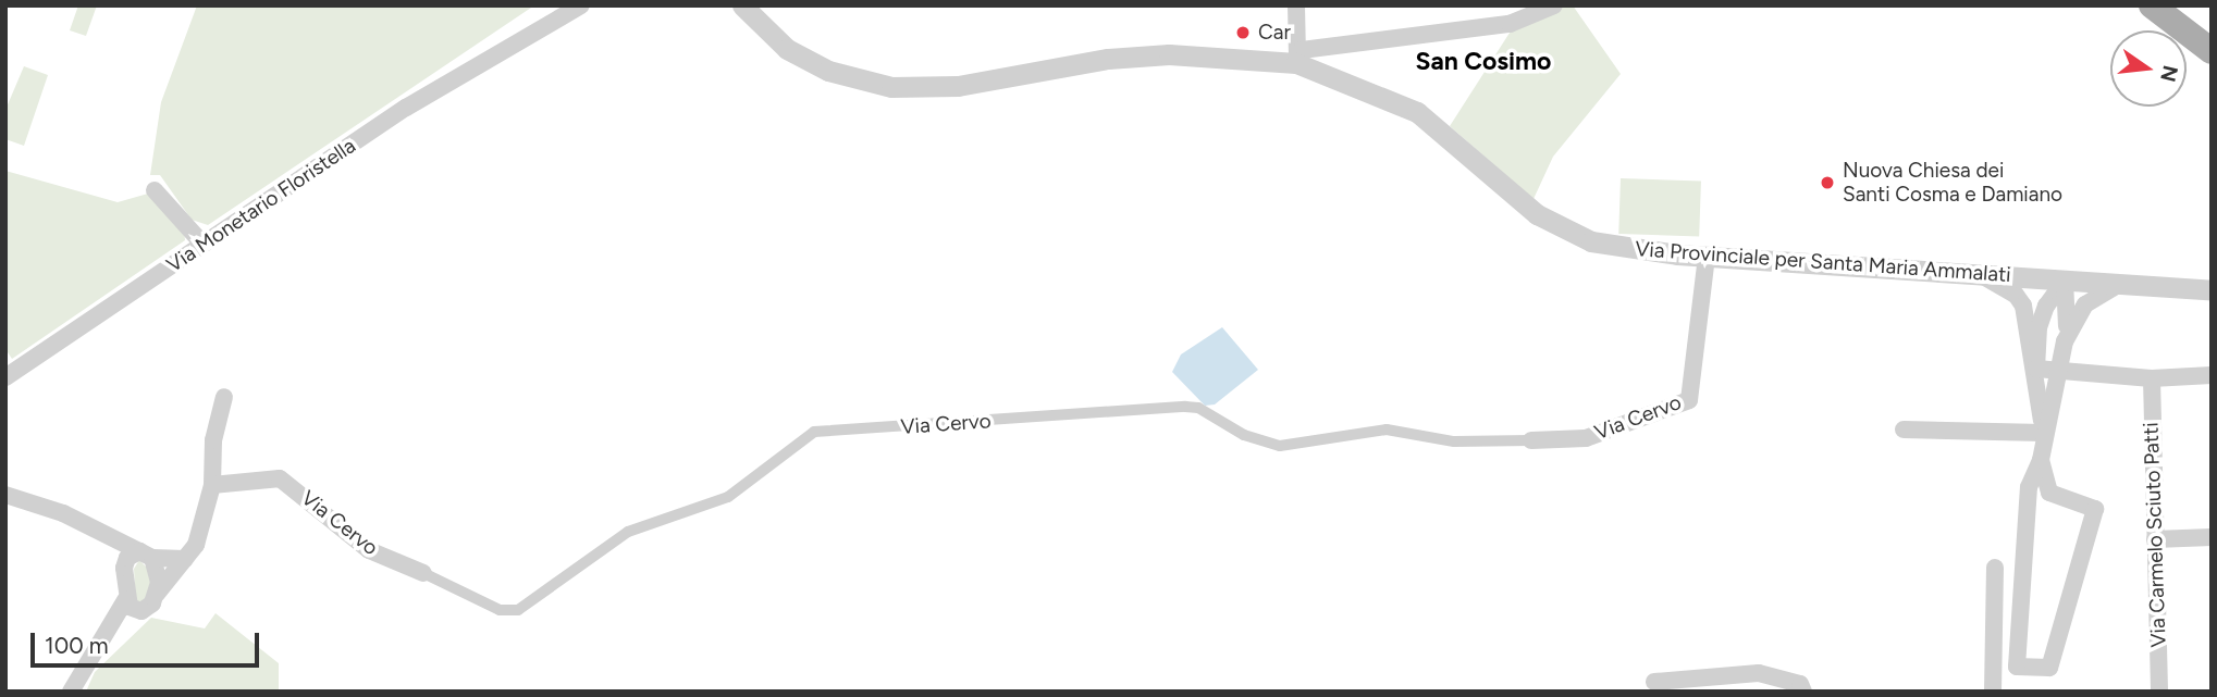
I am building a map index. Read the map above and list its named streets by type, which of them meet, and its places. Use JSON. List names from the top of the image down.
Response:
{
  "streets": {
    "street": [
      "Via Monetario Floristella",
      "Via Provinciale per Santa Maria Ammalati",
      "Via Cervo",
      "Via Carmelo Sciuto Patti"
    ]
  },
  "crossings": [
    ["Via Provinciale per Santa Maria Ammalati", "Via Cervo"]
  ],
  "districts": ["San Cosimo"],
  "places": ["Car", "Nuova Chiesa dei Santi Cosma e Damiano"],
  "scale_bar": "100 m",
  "north": "right"
}
